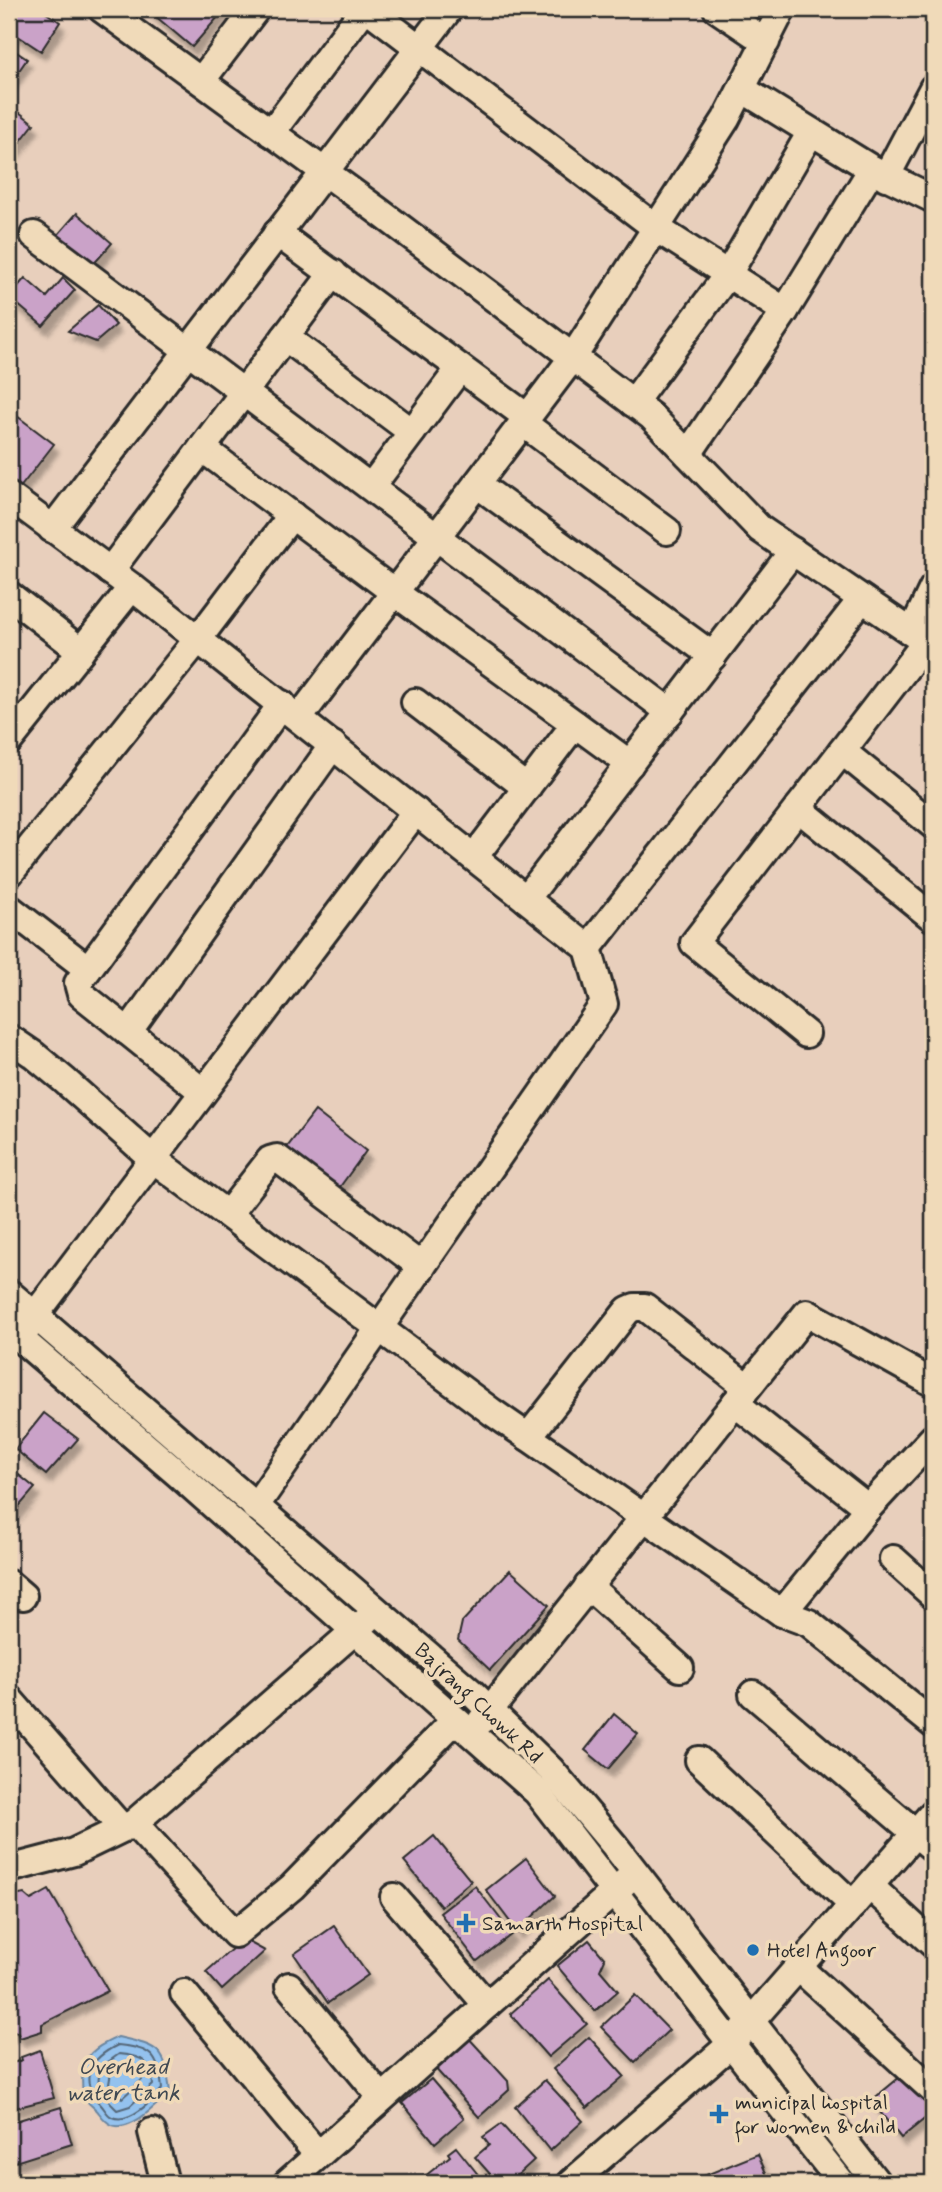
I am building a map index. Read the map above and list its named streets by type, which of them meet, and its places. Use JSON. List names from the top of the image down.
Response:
{
  "streets": {
    "street": ["Bajrang Chowk Rd"]
  },
  "water": ["Overhead water tank"],
  "places": {
    "health": ["Samarth Hospital", "municipal hospital for women & child"],
    "other": ["Hotel Angoor"]
  }
}
